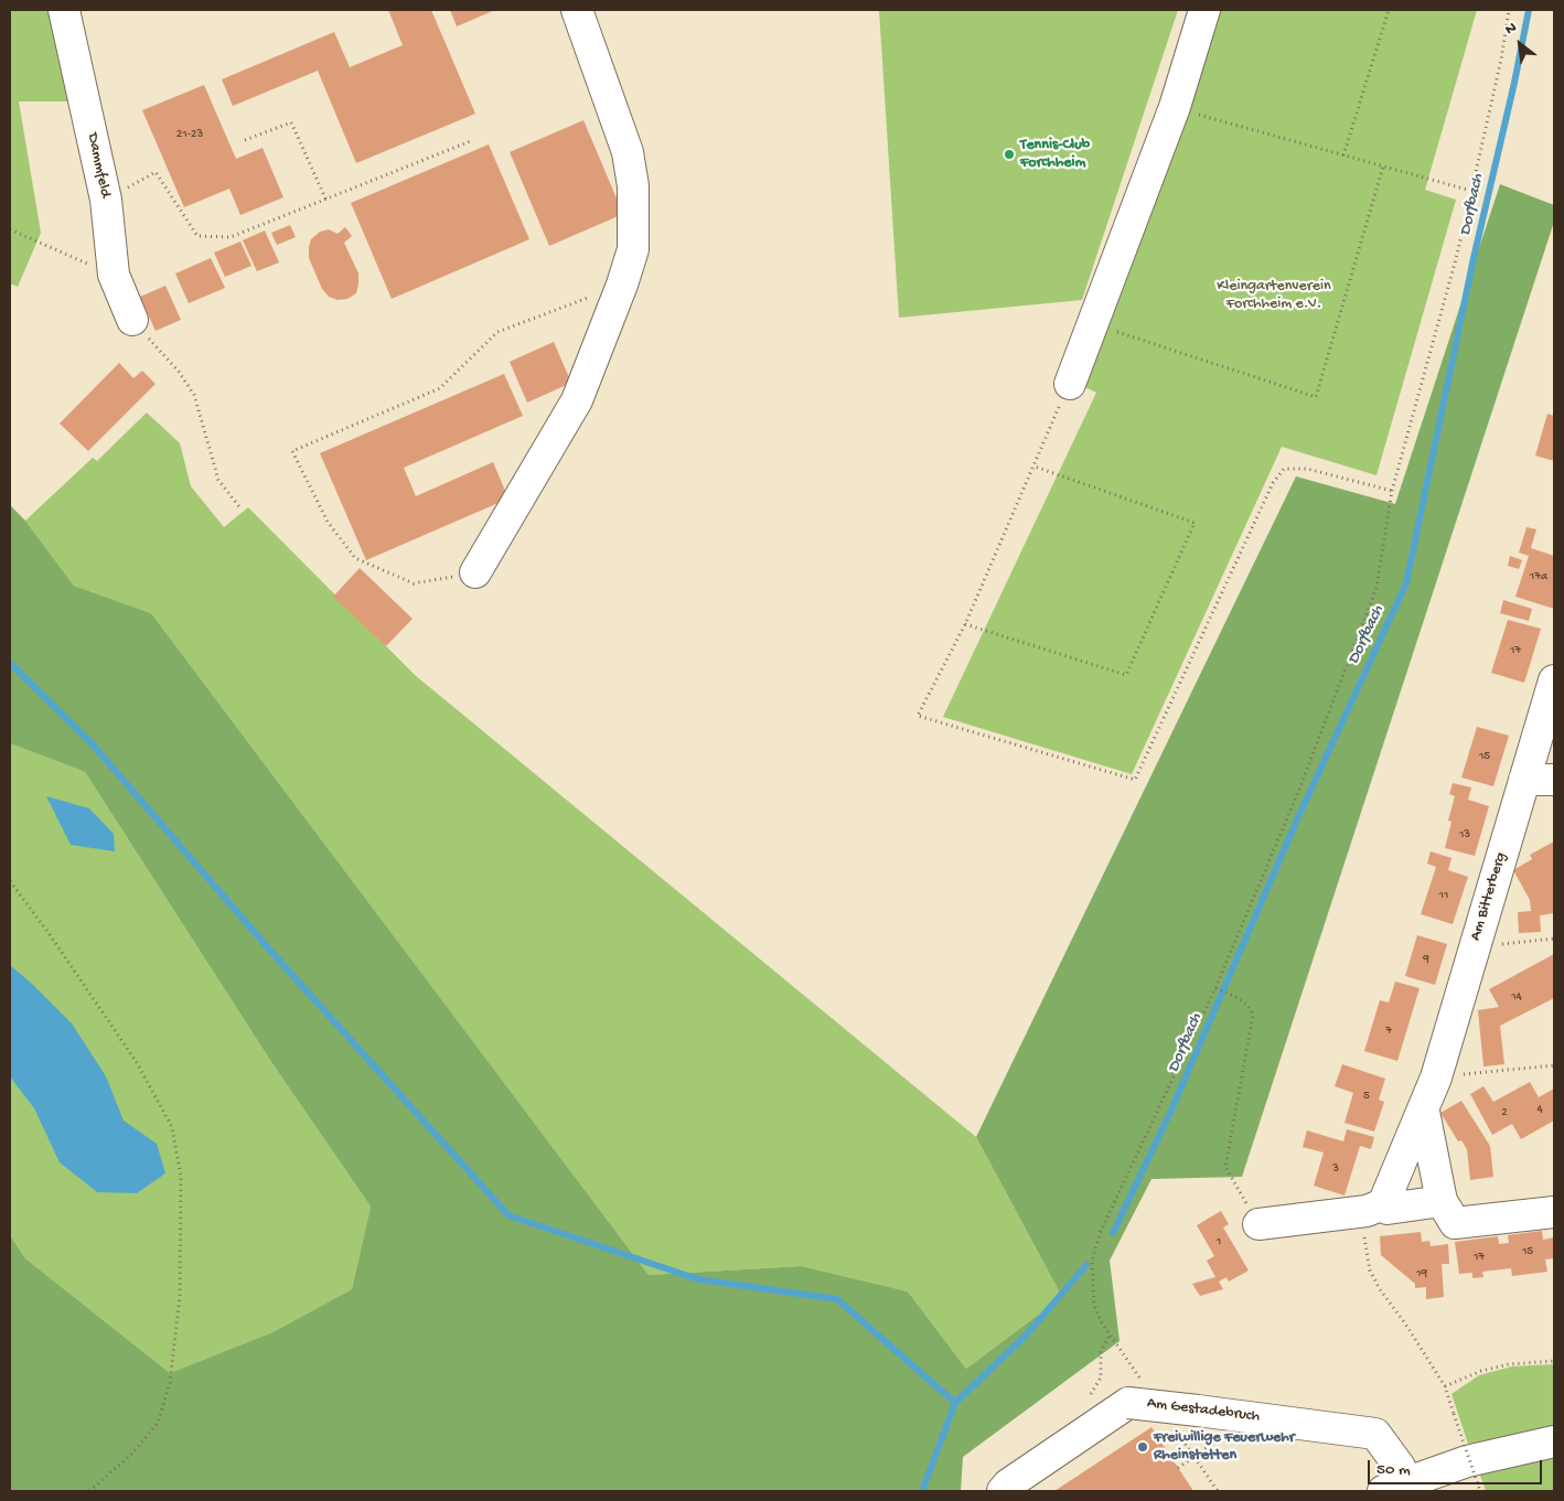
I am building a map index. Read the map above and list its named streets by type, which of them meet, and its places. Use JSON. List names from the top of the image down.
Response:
{
  "streets": {
    "street": ["Dammfeld", "Am Bitterberg", "Am Gestadebruch"]
  },
  "water": ["Dorfbach"],
  "parks": ["Kleingartenverein Forchheim e.V."],
  "places": ["Tennis-Club Forchheim", "Freiwillige Feuerwehr Rheinstetten"],
  "house_numbers": [
    "21-23",
    "17a",
    "17",
    "15",
    "13",
    "11",
    "9",
    "14",
    "7",
    "5",
    "4",
    "2",
    "3",
    "1",
    "15",
    "17",
    "19"
  ],
  "scale_bar": "50 m",
  "north": "top left"
}
